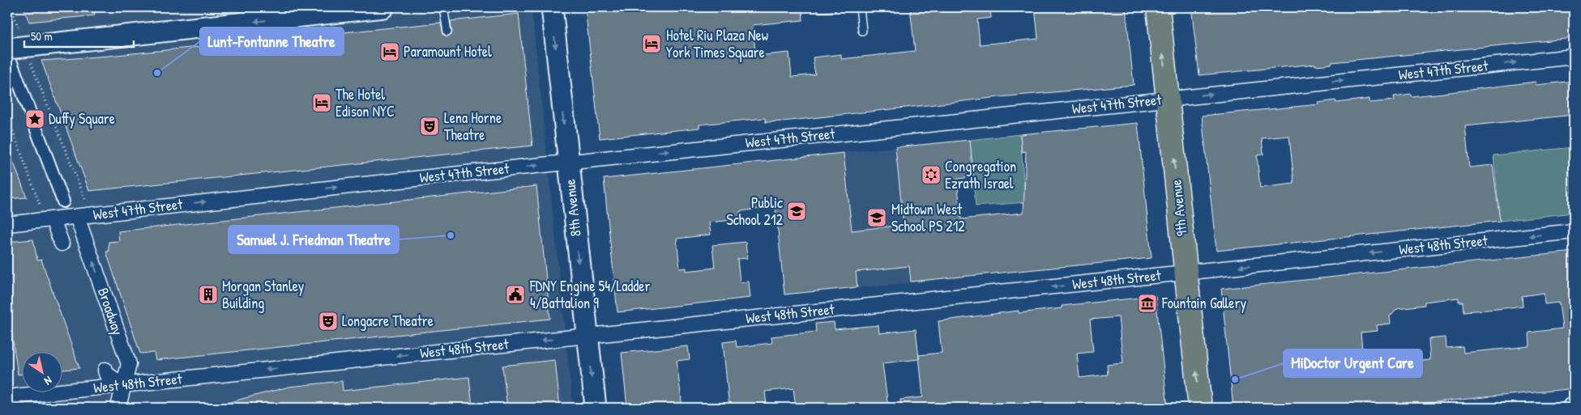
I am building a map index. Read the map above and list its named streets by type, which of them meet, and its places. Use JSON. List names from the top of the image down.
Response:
{
  "streets": {
    "main road": ["8th Avenue", "9th Avenue"],
    "street": ["West 47th Street", "West 48th Street", "Broadway"]
  },
  "crossings": [
    ["West 47th Street", "8th Avenue"],
    ["West 47th Street", "9th Avenue"],
    ["West 47th Street", "Broadway"],
    ["8th Avenue", "West 48th Street"],
    ["9th Avenue", "West 48th Street"],
    ["West 48th Street", "Broadway"]
  ],
  "one_way": [
    "West 47th Street",
    "8th Avenue",
    "9th Avenue",
    "West 48th Street",
    "Broadway"
  ],
  "places": {
    "hotel": ["Hotel Riu Plaza New York Times Square", "Paramount Hotel", "The Hotel Edison NYC"],
    "other": ["Lunt-Fontanne Theatre", "Samuel J. Friedman Theatre", "MiDoctor Urgent Care"],
    "place": ["Duffy Square"],
    "theatre": ["Lena Horne Theatre", "Longacre Theatre"],
    "synagogue": ["Congregation Ezrath Israel"],
    "school or university": ["Public School 212", "Midtown West School PS 212"],
    "building": ["Morgan Stanley Building"],
    "public building": ["FDNY Engine 54/Ladder 4/Battalion 9"],
    "museum": ["Fountain Gallery"]
  },
  "scale_bar": "50 m",
  "north": "bottom right"
}
